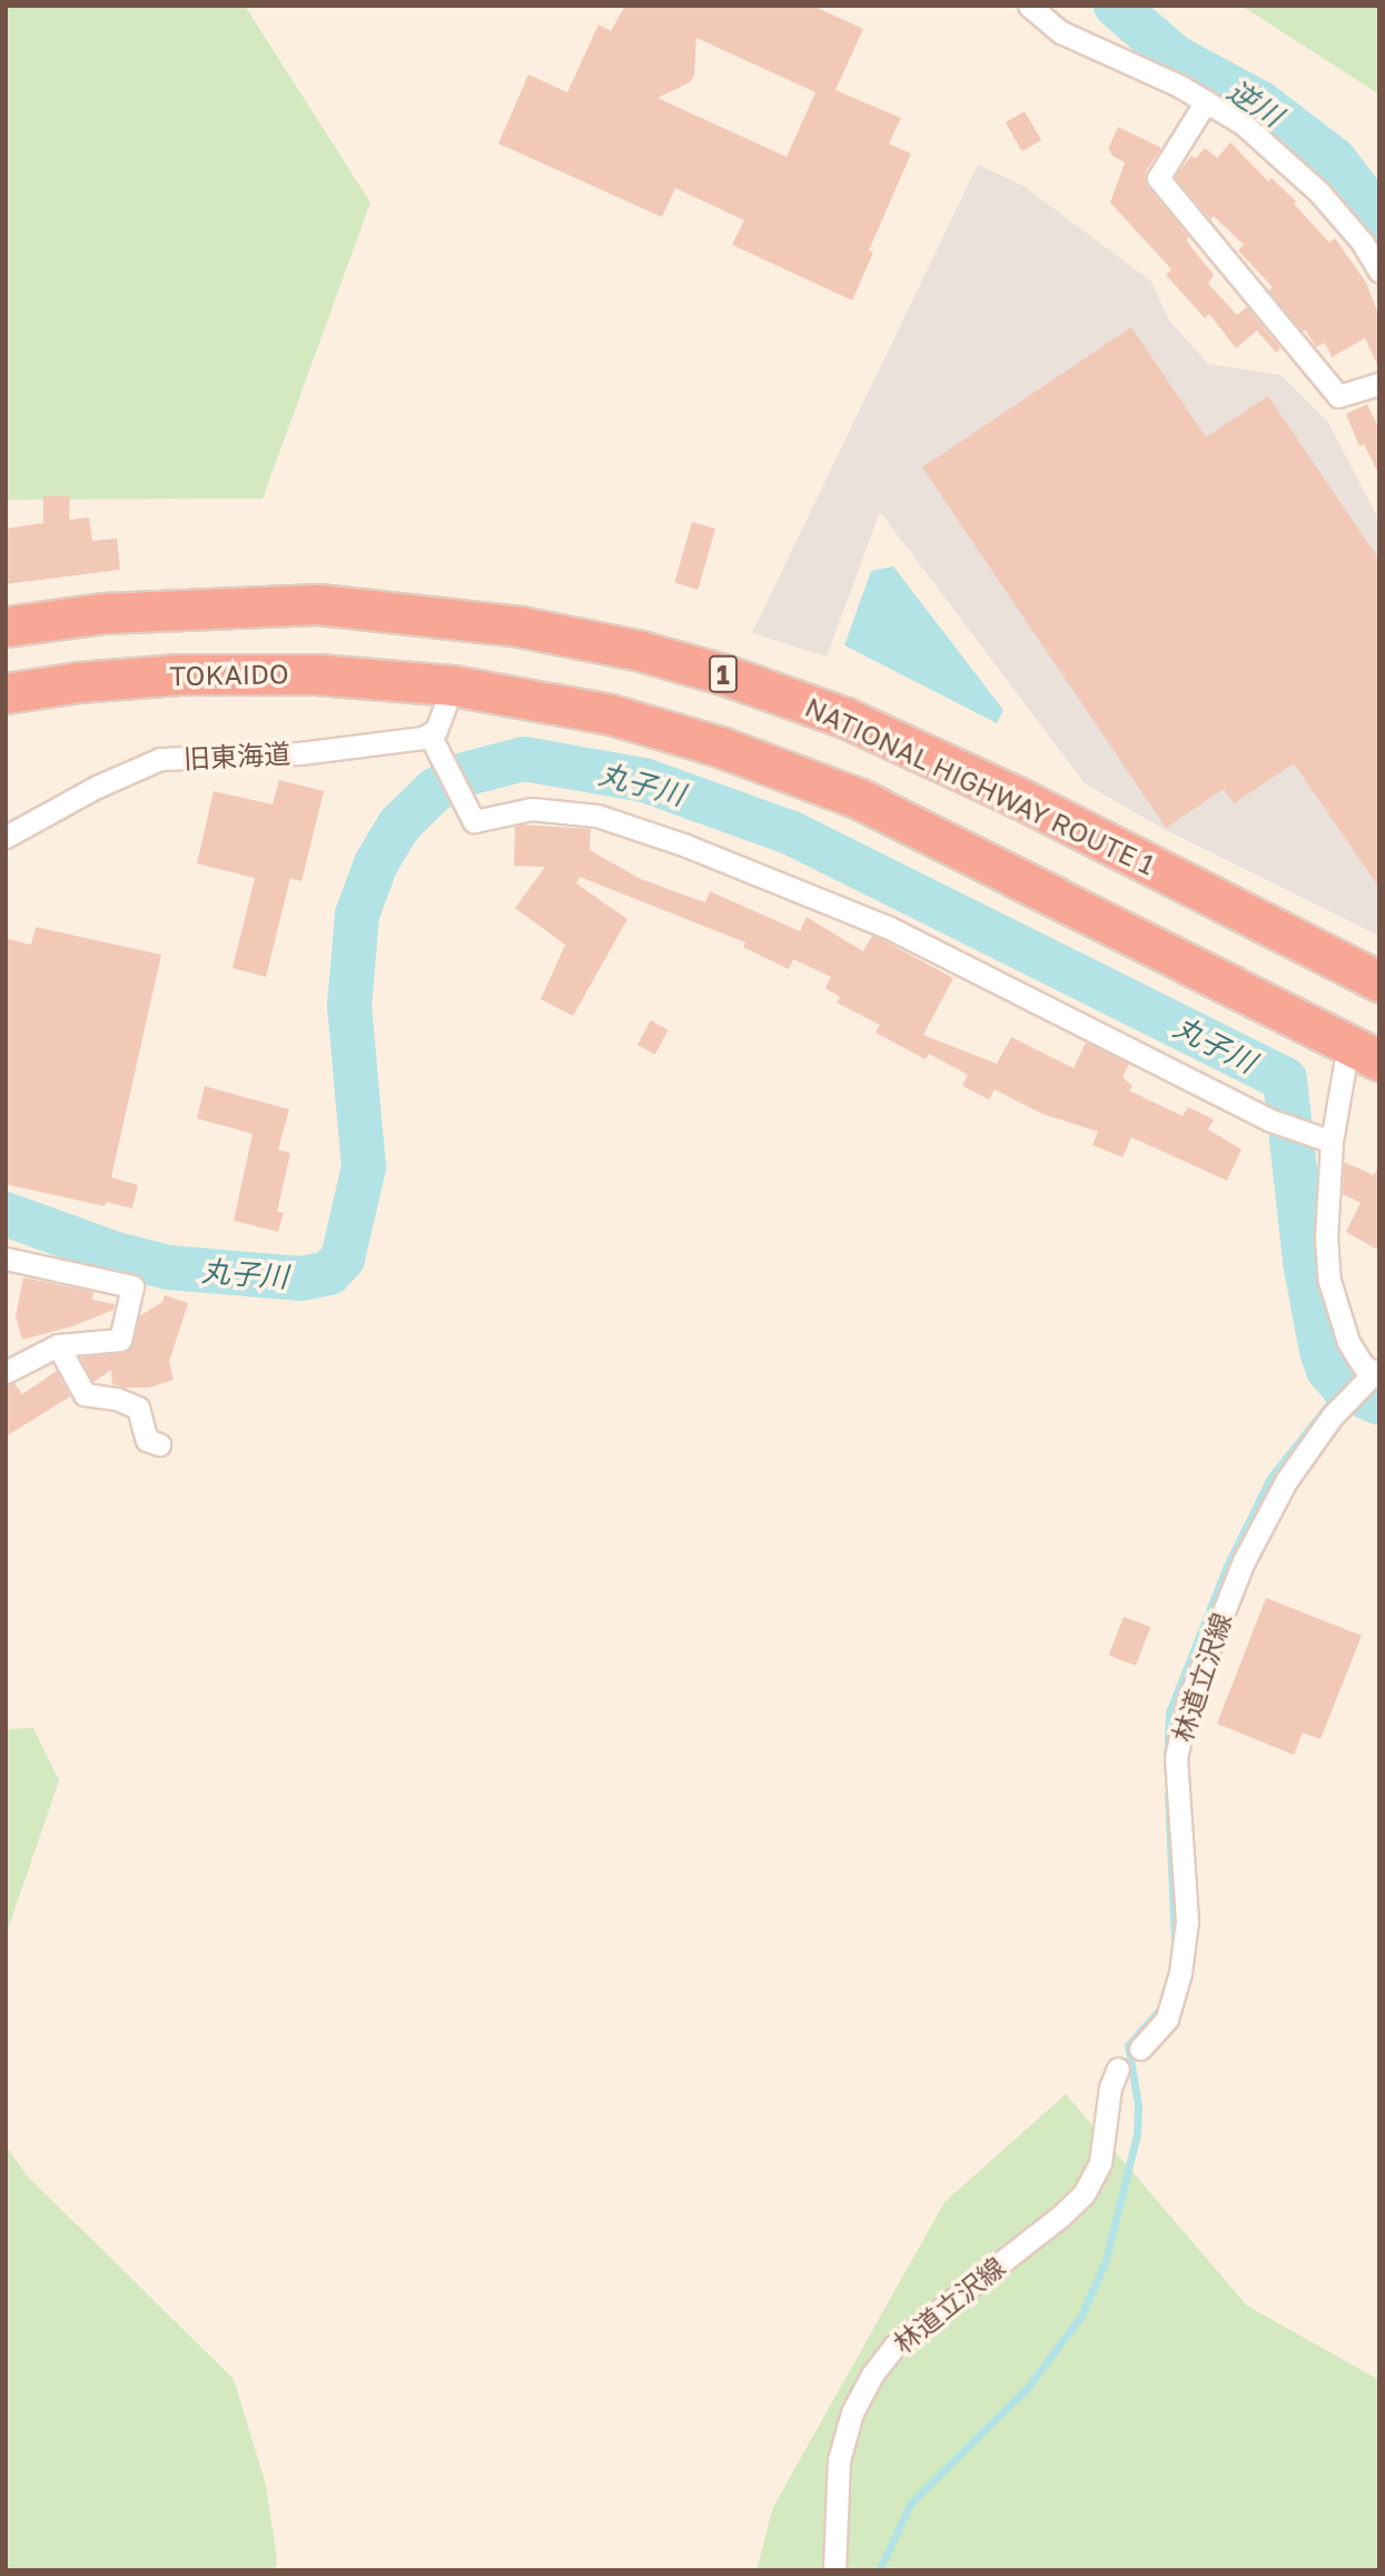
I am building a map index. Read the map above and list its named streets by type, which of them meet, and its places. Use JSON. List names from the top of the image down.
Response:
{
  "streets": {
    "highway": ["TOKAIDO", "1", "NATIONAL HIGHWAY ROUTE 1"],
    "street": ["旧東海道", "林道立沢線"]
  },
  "water": ["逆川", "丸子川"]
}
